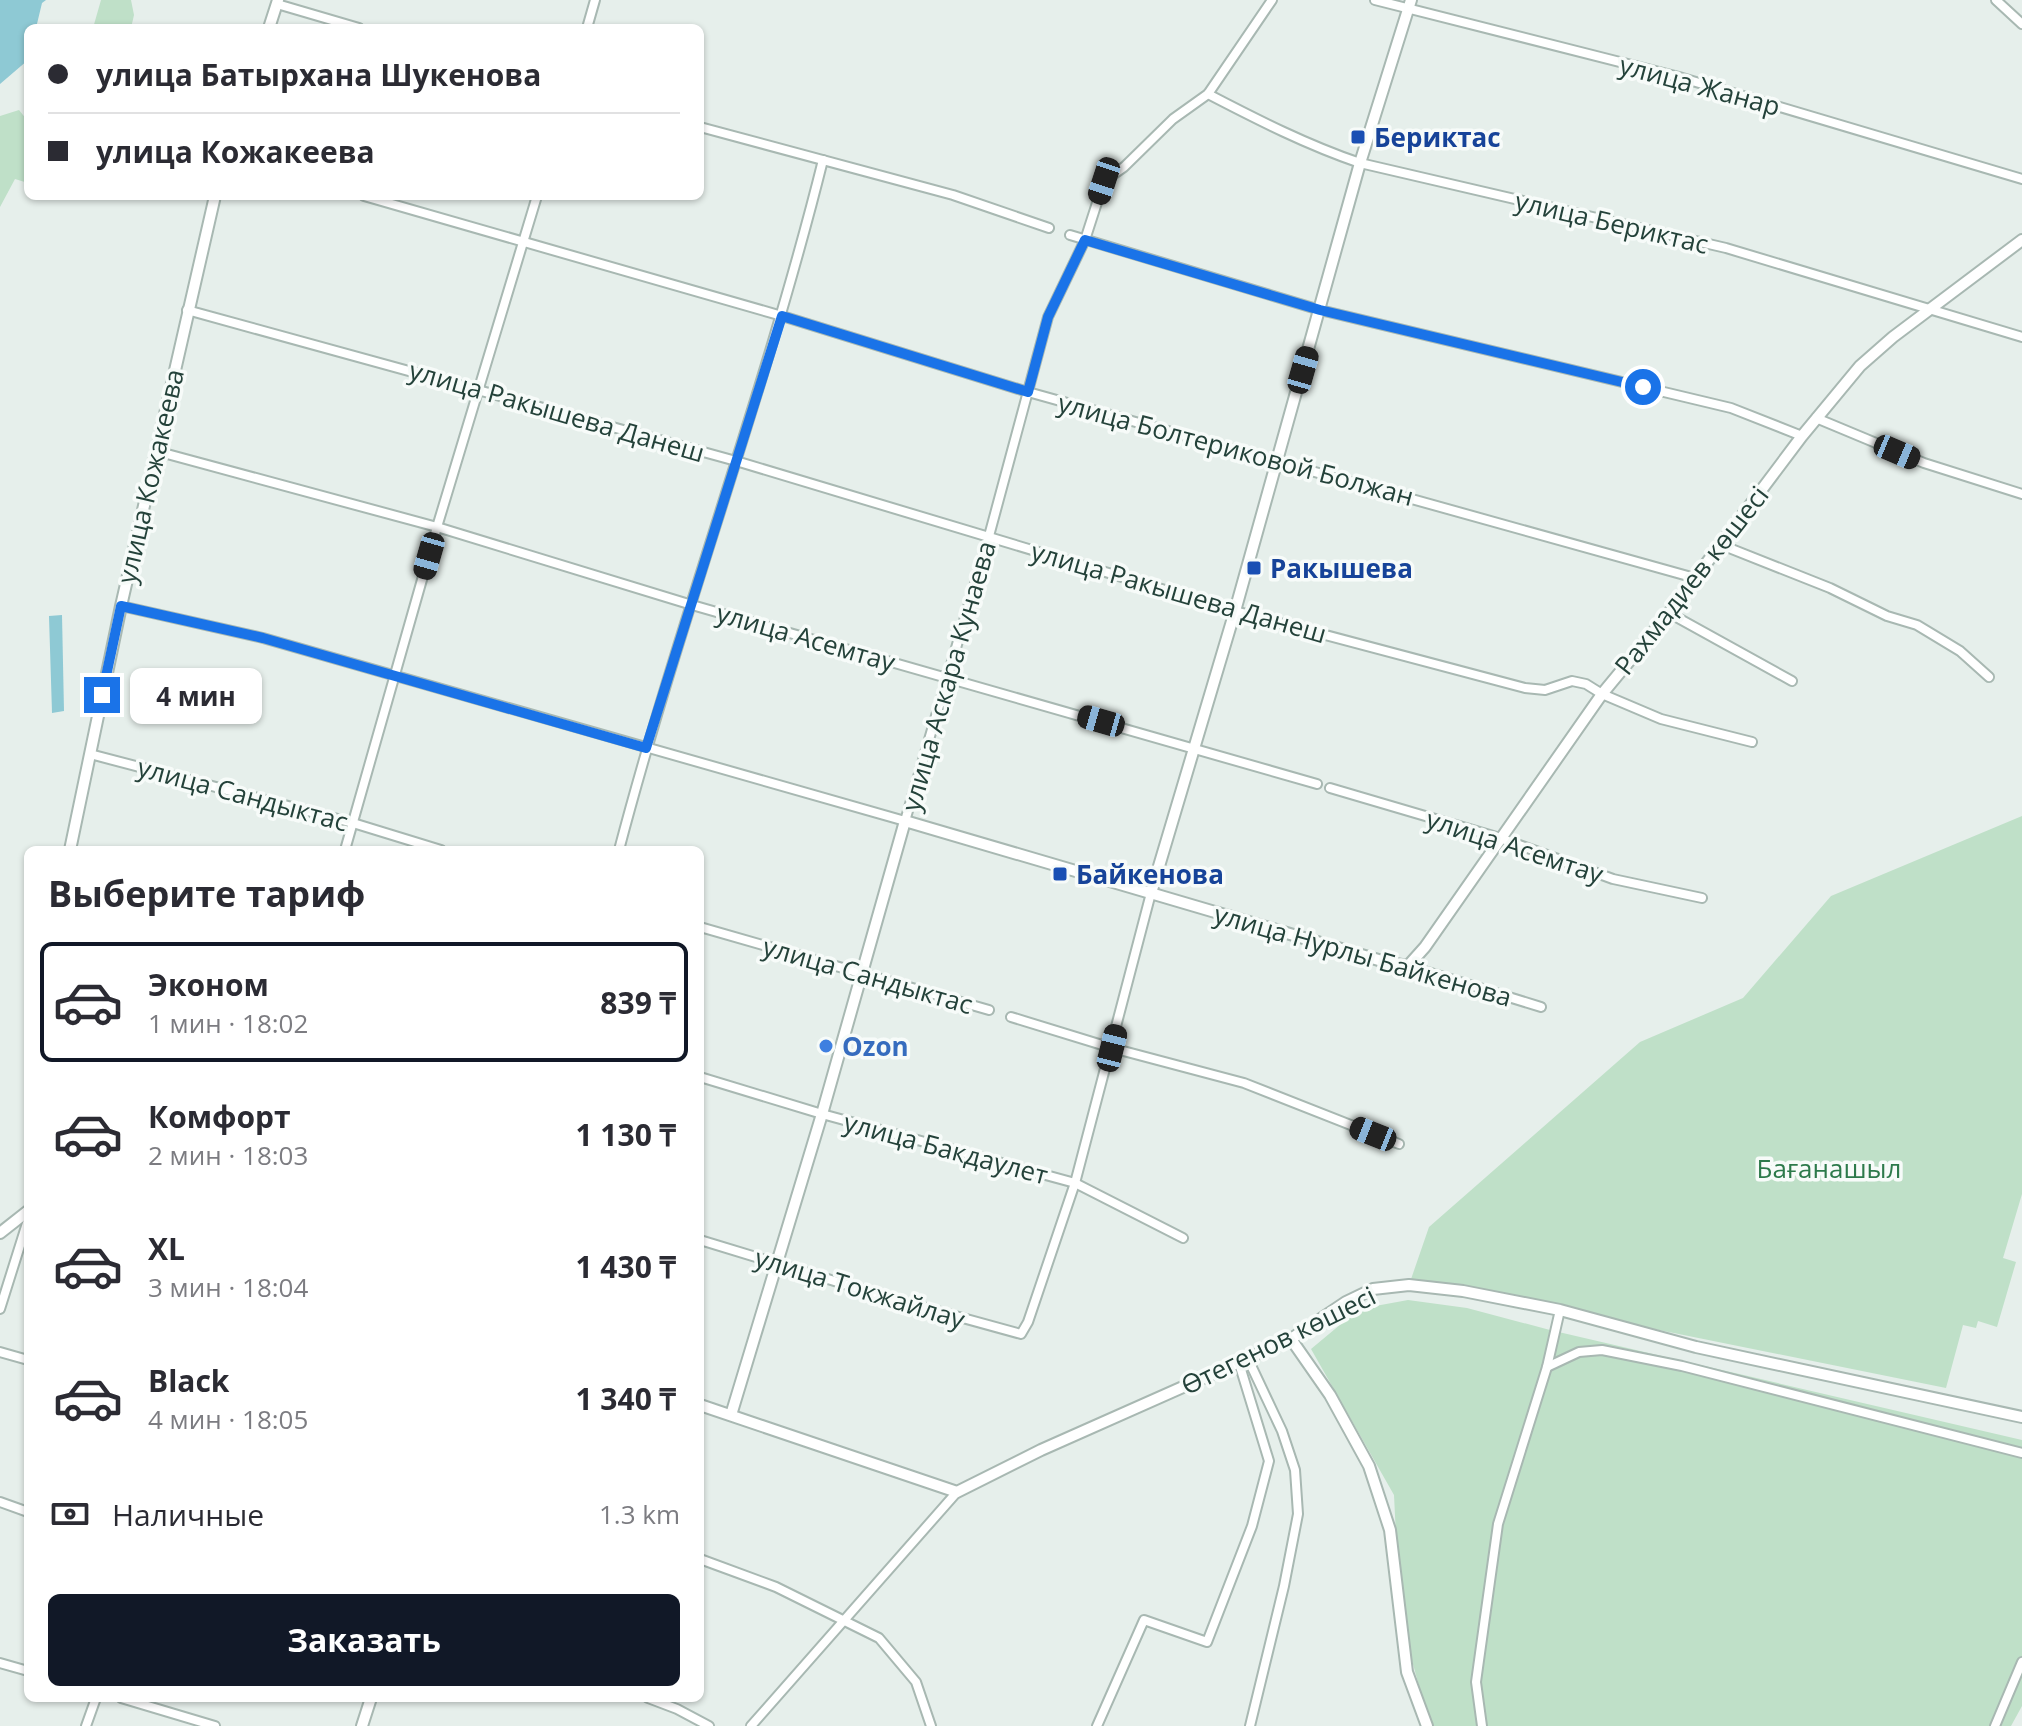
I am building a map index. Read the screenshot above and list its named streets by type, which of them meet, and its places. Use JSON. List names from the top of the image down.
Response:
{
  "streets": {
    "street": [
      "улица Жанар",
      "улица Бериктас",
      "улица Ракышева Данеш",
      "улица Болтериковой Болжан",
      "улица Кожакеева",
      "Рахмадиев көшесі",
      "улица Асемтау",
      "улица Аскара Кунаева",
      "улица Сандыктас",
      "улица Нурлы Байкенова",
      "улица Бакдаулет",
      "улица Токжайлау",
      "Өтегенов көшесі"
    ]
  },
  "crossings": [
    ["улица Бериктас", "Рахмадиев көшесі"],
    ["улица Бериктас", "улица Аскара Кунаева"],
    ["улица Ракышева Данеш", "улица Кожакеева"],
    ["улица Ракышева Данеш", "Рахмадиев көшесі"],
    ["улица Ракышева Данеш", "улица Аскара Кунаева"],
    ["улица Болтериковой Болжан", "Рахмадиев көшесі"],
    ["улица Болтериковой Болжан", "улица Аскара Кунаева"],
    ["улица Кожакеева", "улица Асемтау"],
    ["улица Кожакеева", "улица Сандыктас"],
    ["улица Кожакеева", "улица Нурлы Байкенова"],
    ["Рахмадиев көшесі", "улица Асемтау"],
    ["Рахмадиев көшесі", "улица Нурлы Байкенова"],
    ["улица Асемтау", "улица Аскара Кунаева"],
    ["улица Аскара Кунаева", "улица Сандыктас"],
    ["улица Аскара Кунаева", "улица Нурлы Байкенова"],
    ["улица Аскара Кунаева", "улица Бакдаулет"],
    ["улица Аскара Кунаева", "улица Токжайлау"],
    ["улица Бакдаулет", "улица Токжайлау"]
  ],
  "parks": ["Бағанашыл"],
  "places": {
    "transit": ["Бериктас", "Ракышева", "Байкенова"],
    "other": ["Ozon"]
  },
  "page": {
    "banner": ["улица Батырхана Шукенова", "улица Кожакеева"],
    "bubble": "4 мин",
    "heading": "Выберите тариф",
    "list": [
      {
        "name": "Эконом",
        "note": "1 мин · 18:02",
        "value": "839 ₸"
      },
      {
        "name": "Комфорт",
        "note": "2 мин · 18:03",
        "value": "1 130 ₸"
      },
      {
        "name": "XL",
        "note": "3 мин · 18:04",
        "value": "1 430 ₸"
      },
      {
        "name": "Black",
        "note": "4 мин · 18:05",
        "value": "1 340 ₸"
      }
    ],
    "pay": ["Наличные", "1.3 km"],
    "buttons": "Заказать"
  }
}
